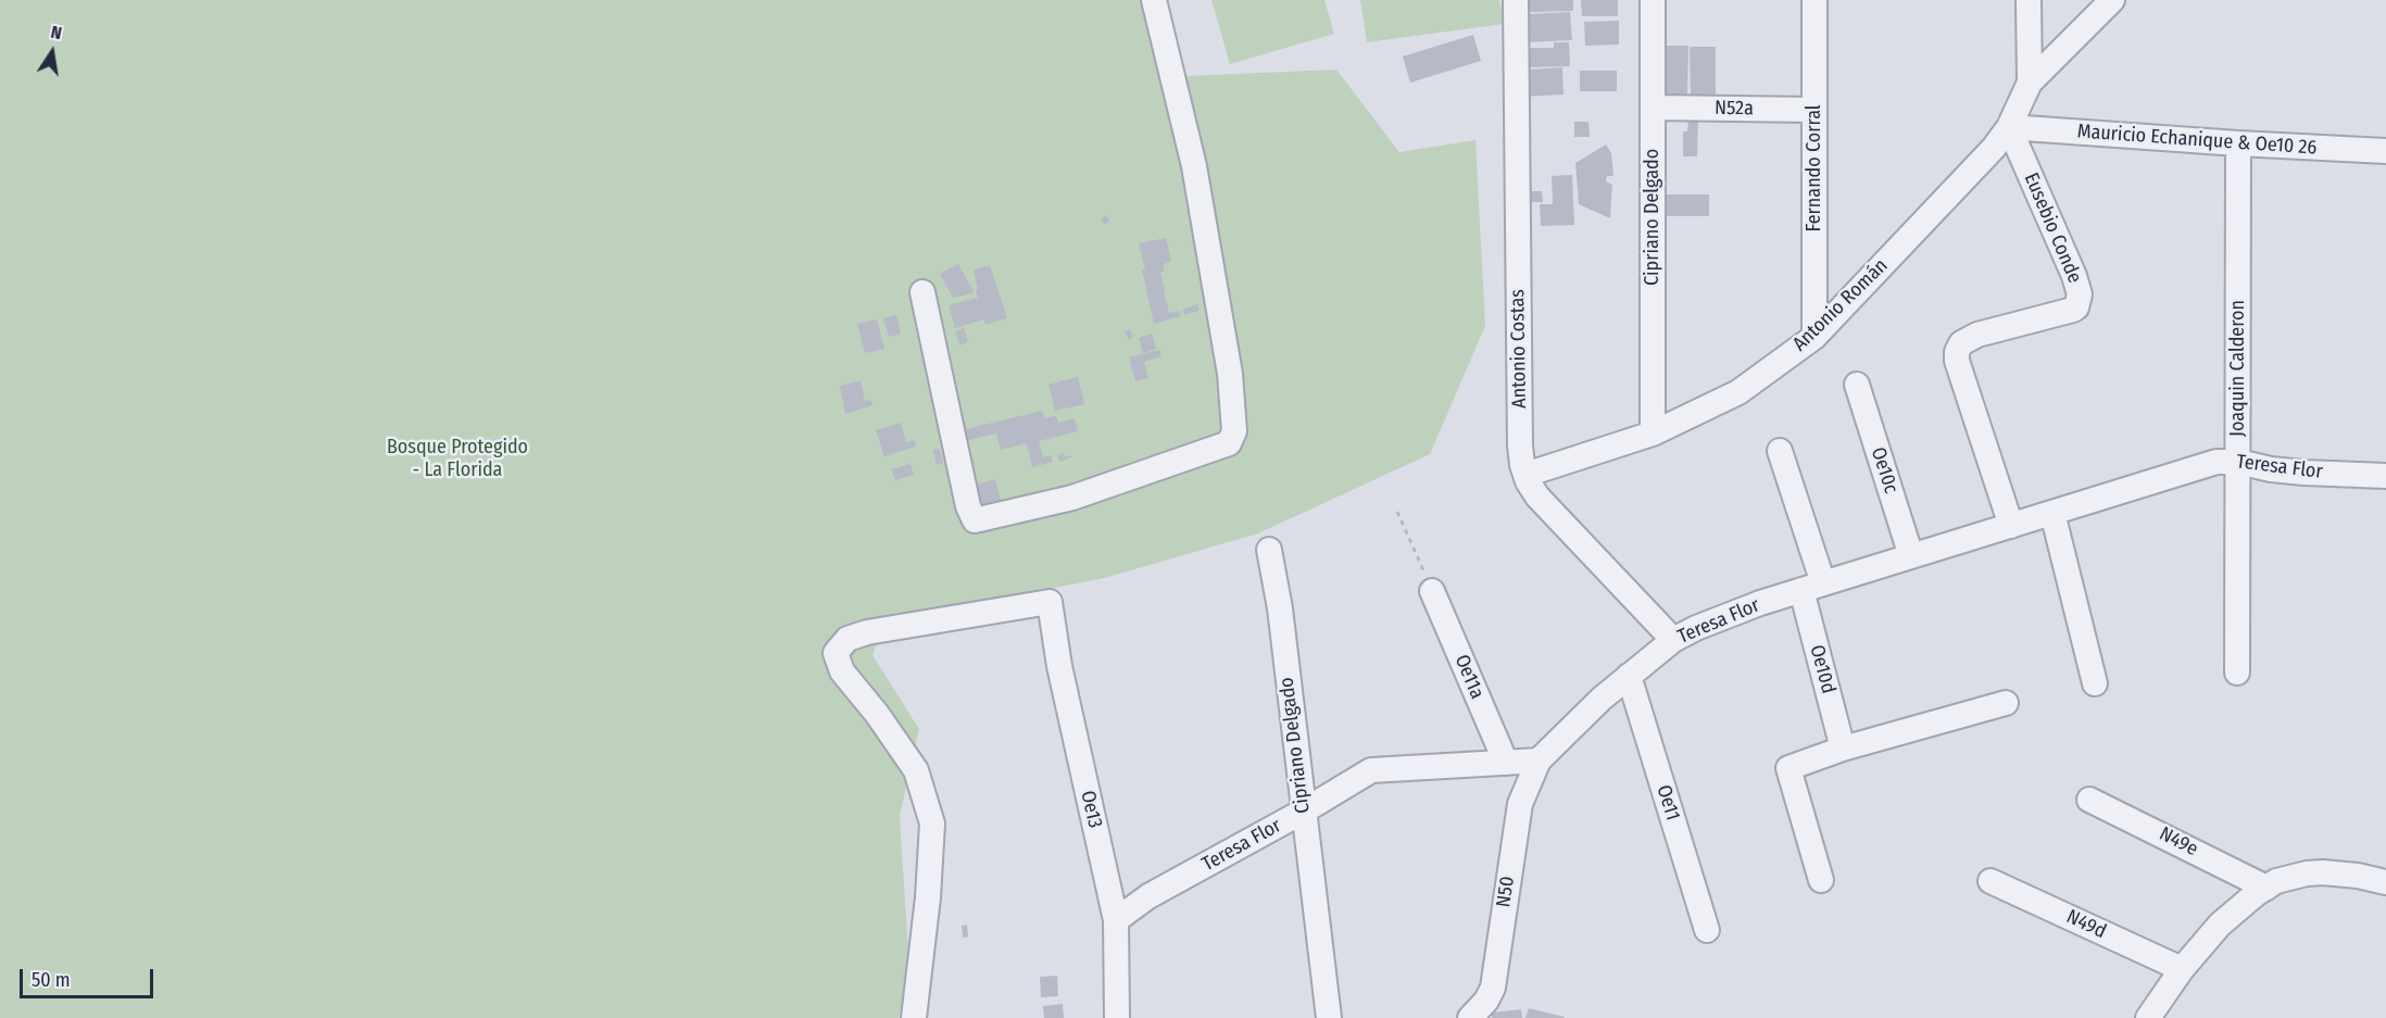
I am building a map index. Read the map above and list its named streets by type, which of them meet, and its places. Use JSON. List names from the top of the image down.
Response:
{
  "streets": {
    "street": [
      "N52a",
      "Mauricio Echanique & Oe10 26",
      "Fernando Corral",
      "Cipriano Delgado",
      "Eusebio Conde",
      "Antonio Román",
      "Antonio Costas",
      "Joaquin Calderon",
      "Teresa Flor",
      "Oe10c",
      "Oe10d",
      "Oe11a",
      "Oe11",
      "Oe13",
      "N49e",
      "N50",
      "N49d"
    ]
  },
  "crossings": [
    ["N52a", "Fernando Corral"],
    ["N52a", "Cipriano Delgado"],
    ["Mauricio Echanique & Oe10 26", "Eusebio Conde"],
    ["Mauricio Echanique & Oe10 26", "Antonio Román"],
    ["Mauricio Echanique & Oe10 26", "Joaquin Calderon"],
    ["Fernando Corral", "Antonio Román"],
    ["Cipriano Delgado", "Antonio Román"],
    ["Cipriano Delgado", "Teresa Flor"],
    ["Eusebio Conde", "Antonio Román"],
    ["Eusebio Conde", "Teresa Flor"],
    ["Antonio Román", "Antonio Costas"],
    ["Antonio Costas", "Teresa Flor"],
    ["Joaquin Calderon", "Teresa Flor"],
    ["Teresa Flor", "Oe10c"],
    ["Teresa Flor", "Oe10d"],
    ["Teresa Flor", "Oe11a"],
    ["Teresa Flor", "Oe11"],
    ["Teresa Flor", "Oe13"],
    ["Teresa Flor", "N50"]
  ],
  "parks": ["Bosque Protegido - La Florida"],
  "scale_bar": "50 m",
  "north": "top"
}
